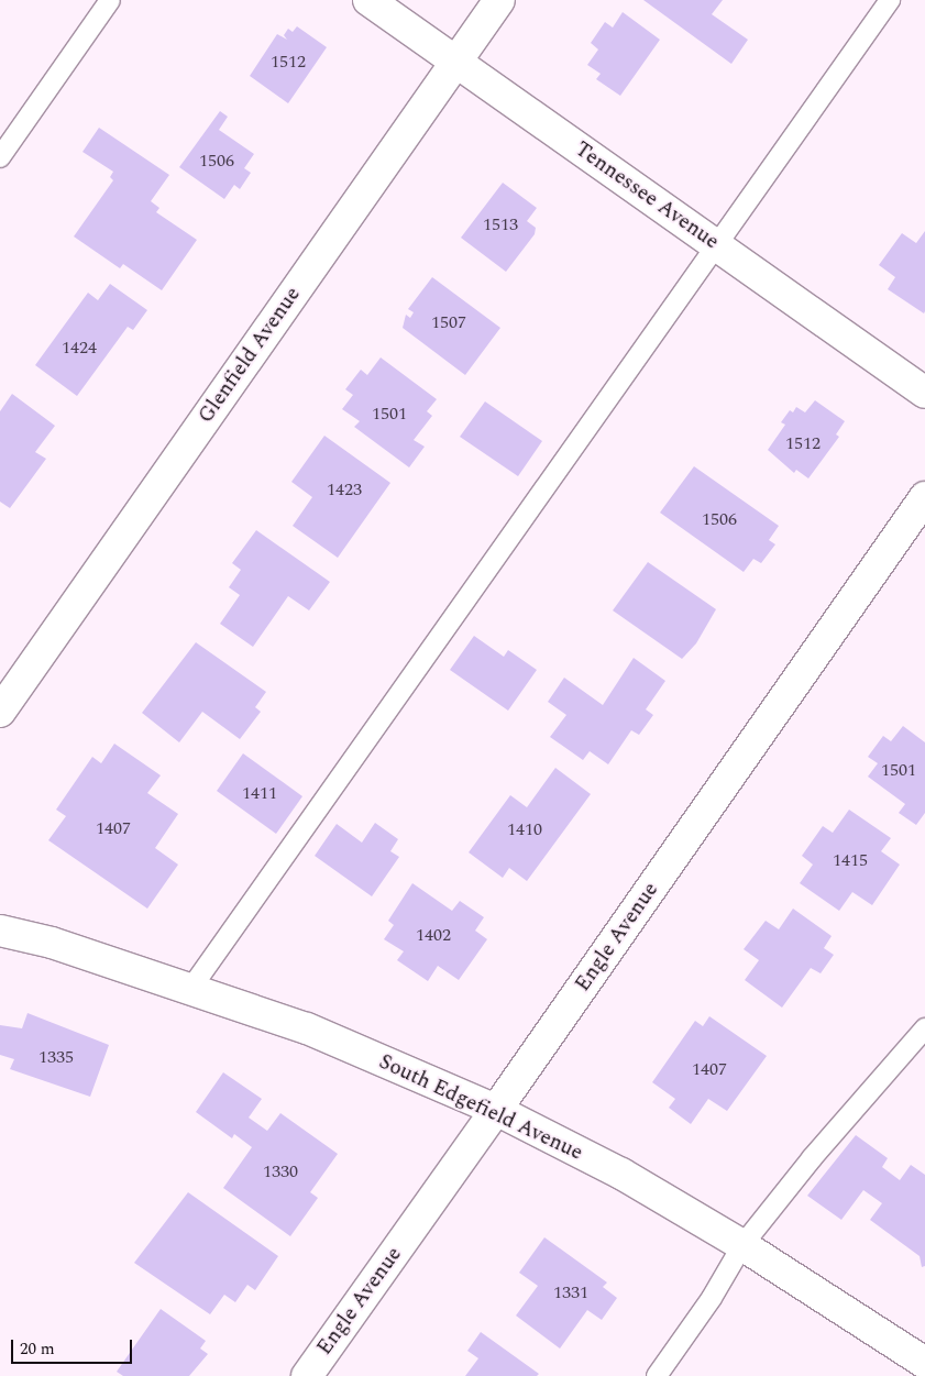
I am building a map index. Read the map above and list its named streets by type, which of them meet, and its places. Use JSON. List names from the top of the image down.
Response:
{
  "streets": {
    "street": [
      "Tennessee Avenue",
      "Glenfield Avenue",
      "Engle Avenue",
      "South Edgefield Avenue"
    ]
  },
  "crossings": [
    ["Tennessee Avenue", "Glenfield Avenue"],
    ["Engle Avenue", "South Edgefield Avenue"]
  ],
  "house_numbers": [
    "1512",
    "1506",
    "1513",
    "1507",
    "1424",
    "1501",
    "1512",
    "1423",
    "1506",
    "1501",
    "1411",
    "1407",
    "1410",
    "1415",
    "1402",
    "1335",
    "1407",
    "1330",
    "1331"
  ],
  "scale_bar": "20 m"
}
